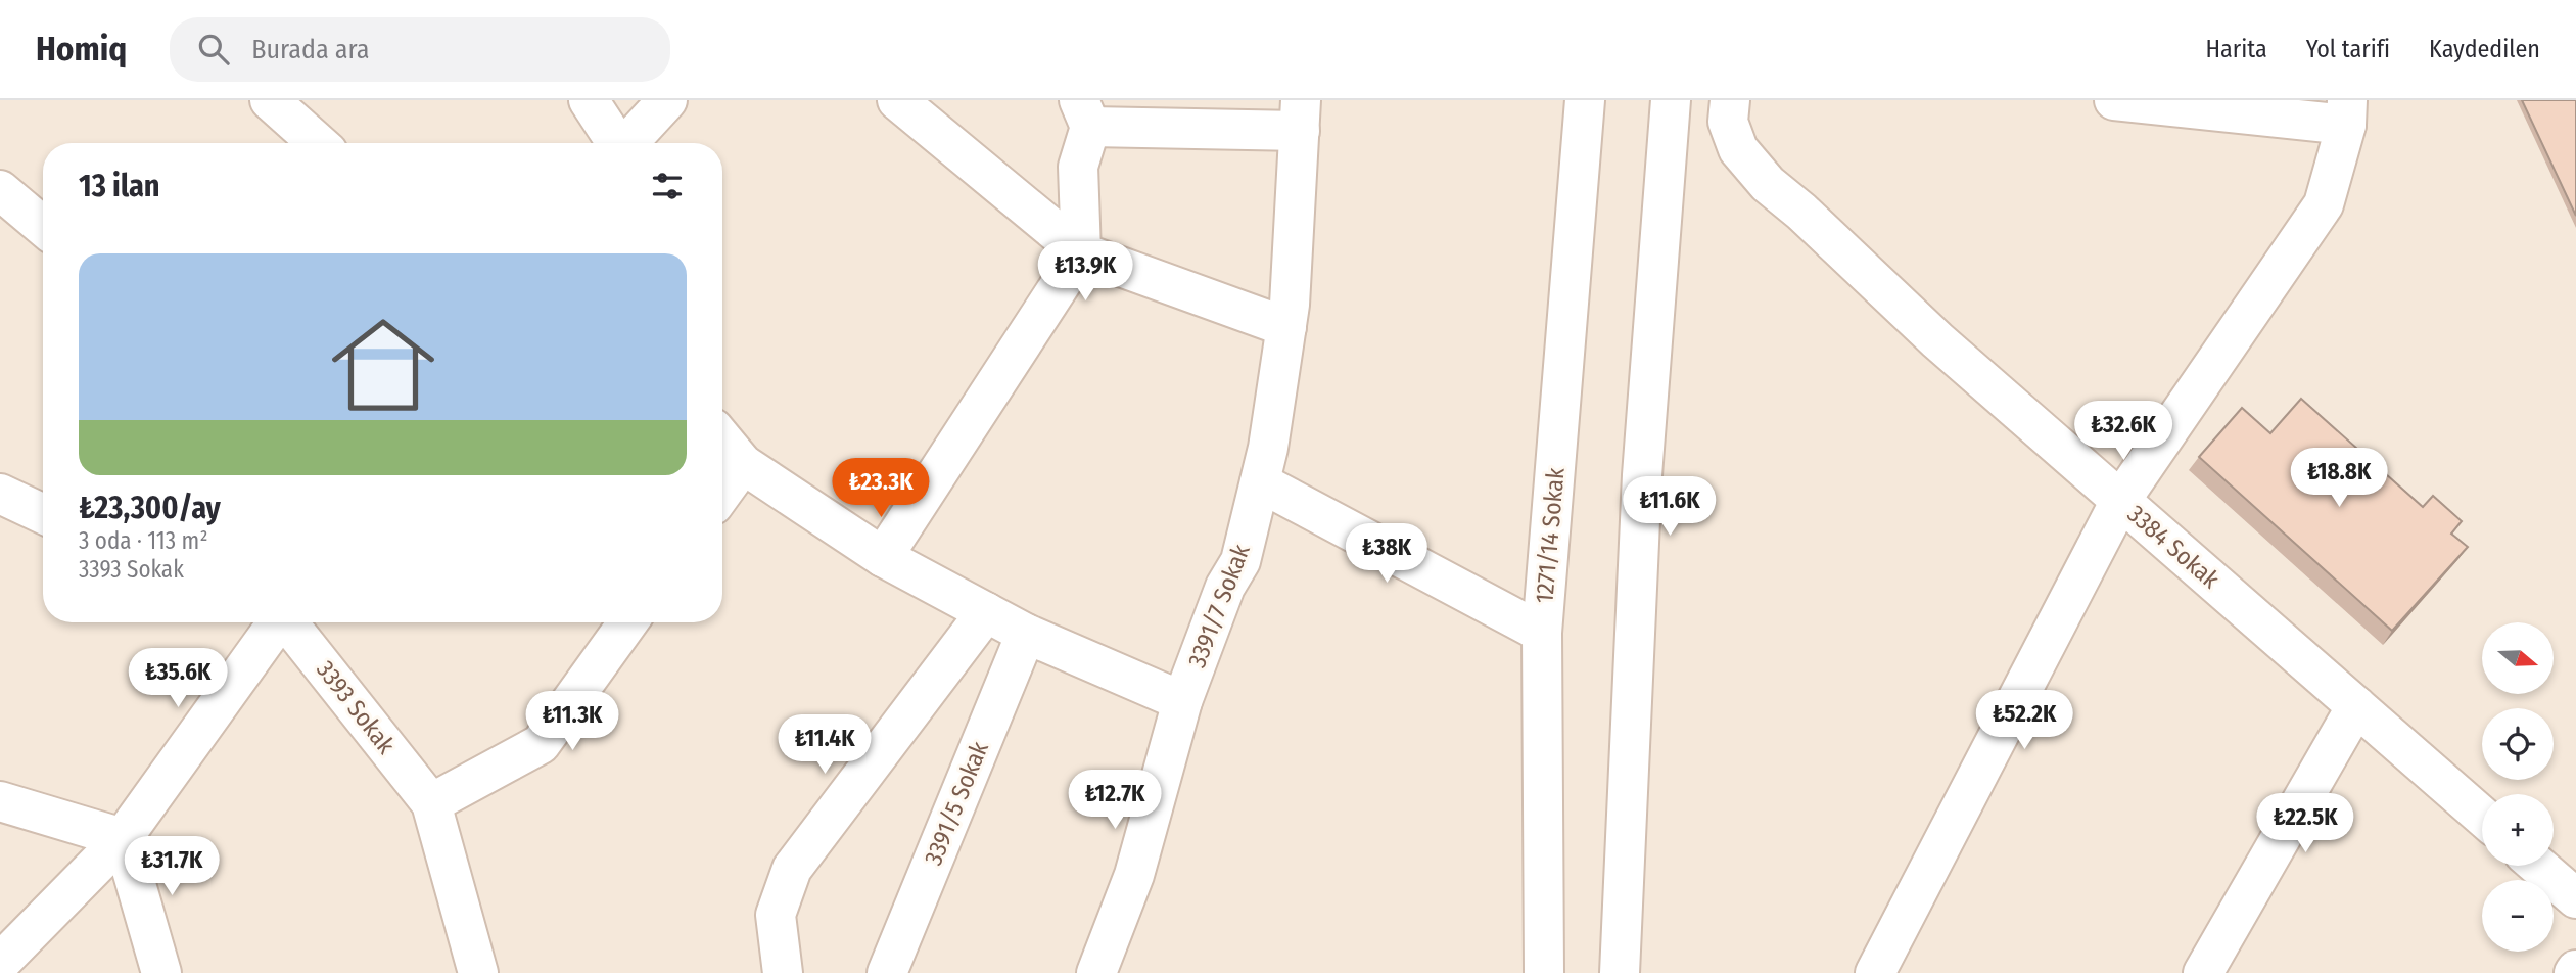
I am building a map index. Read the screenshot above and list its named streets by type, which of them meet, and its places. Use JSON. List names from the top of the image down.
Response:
{
  "streets": {
    "street": [
      "1271/14 Sokak",
      "3384 Sokak",
      "3391/7 Sokak",
      "3393 Sokak",
      "3391/5 Sokak"
    ]
  },
  "north": "right",
  "page": {
    "header": "Homiq",
    "search": "Burada ara",
    "nav": ["Harita", "Yol tarifi", "Kaydedilen"],
    "heading": "13 ilan",
    "list": [
      {
        "name": "₺23,300/ay",
        "note": "3 oda · 113 m² · 3393 Sokak"
      }
    ],
    "price": [
      "₺13.9K",
      "₺32.6K",
      "₺18.8K",
      "₺23.3K",
      "₺11.6K",
      "₺38K",
      "₺35.6K",
      "₺52.2K",
      "₺11.3K",
      "₺11.4K",
      "₺12.7K",
      "₺22.5K",
      "₺31.7K"
    ],
    "map_buttons": ["+", "−"]
  }
}
